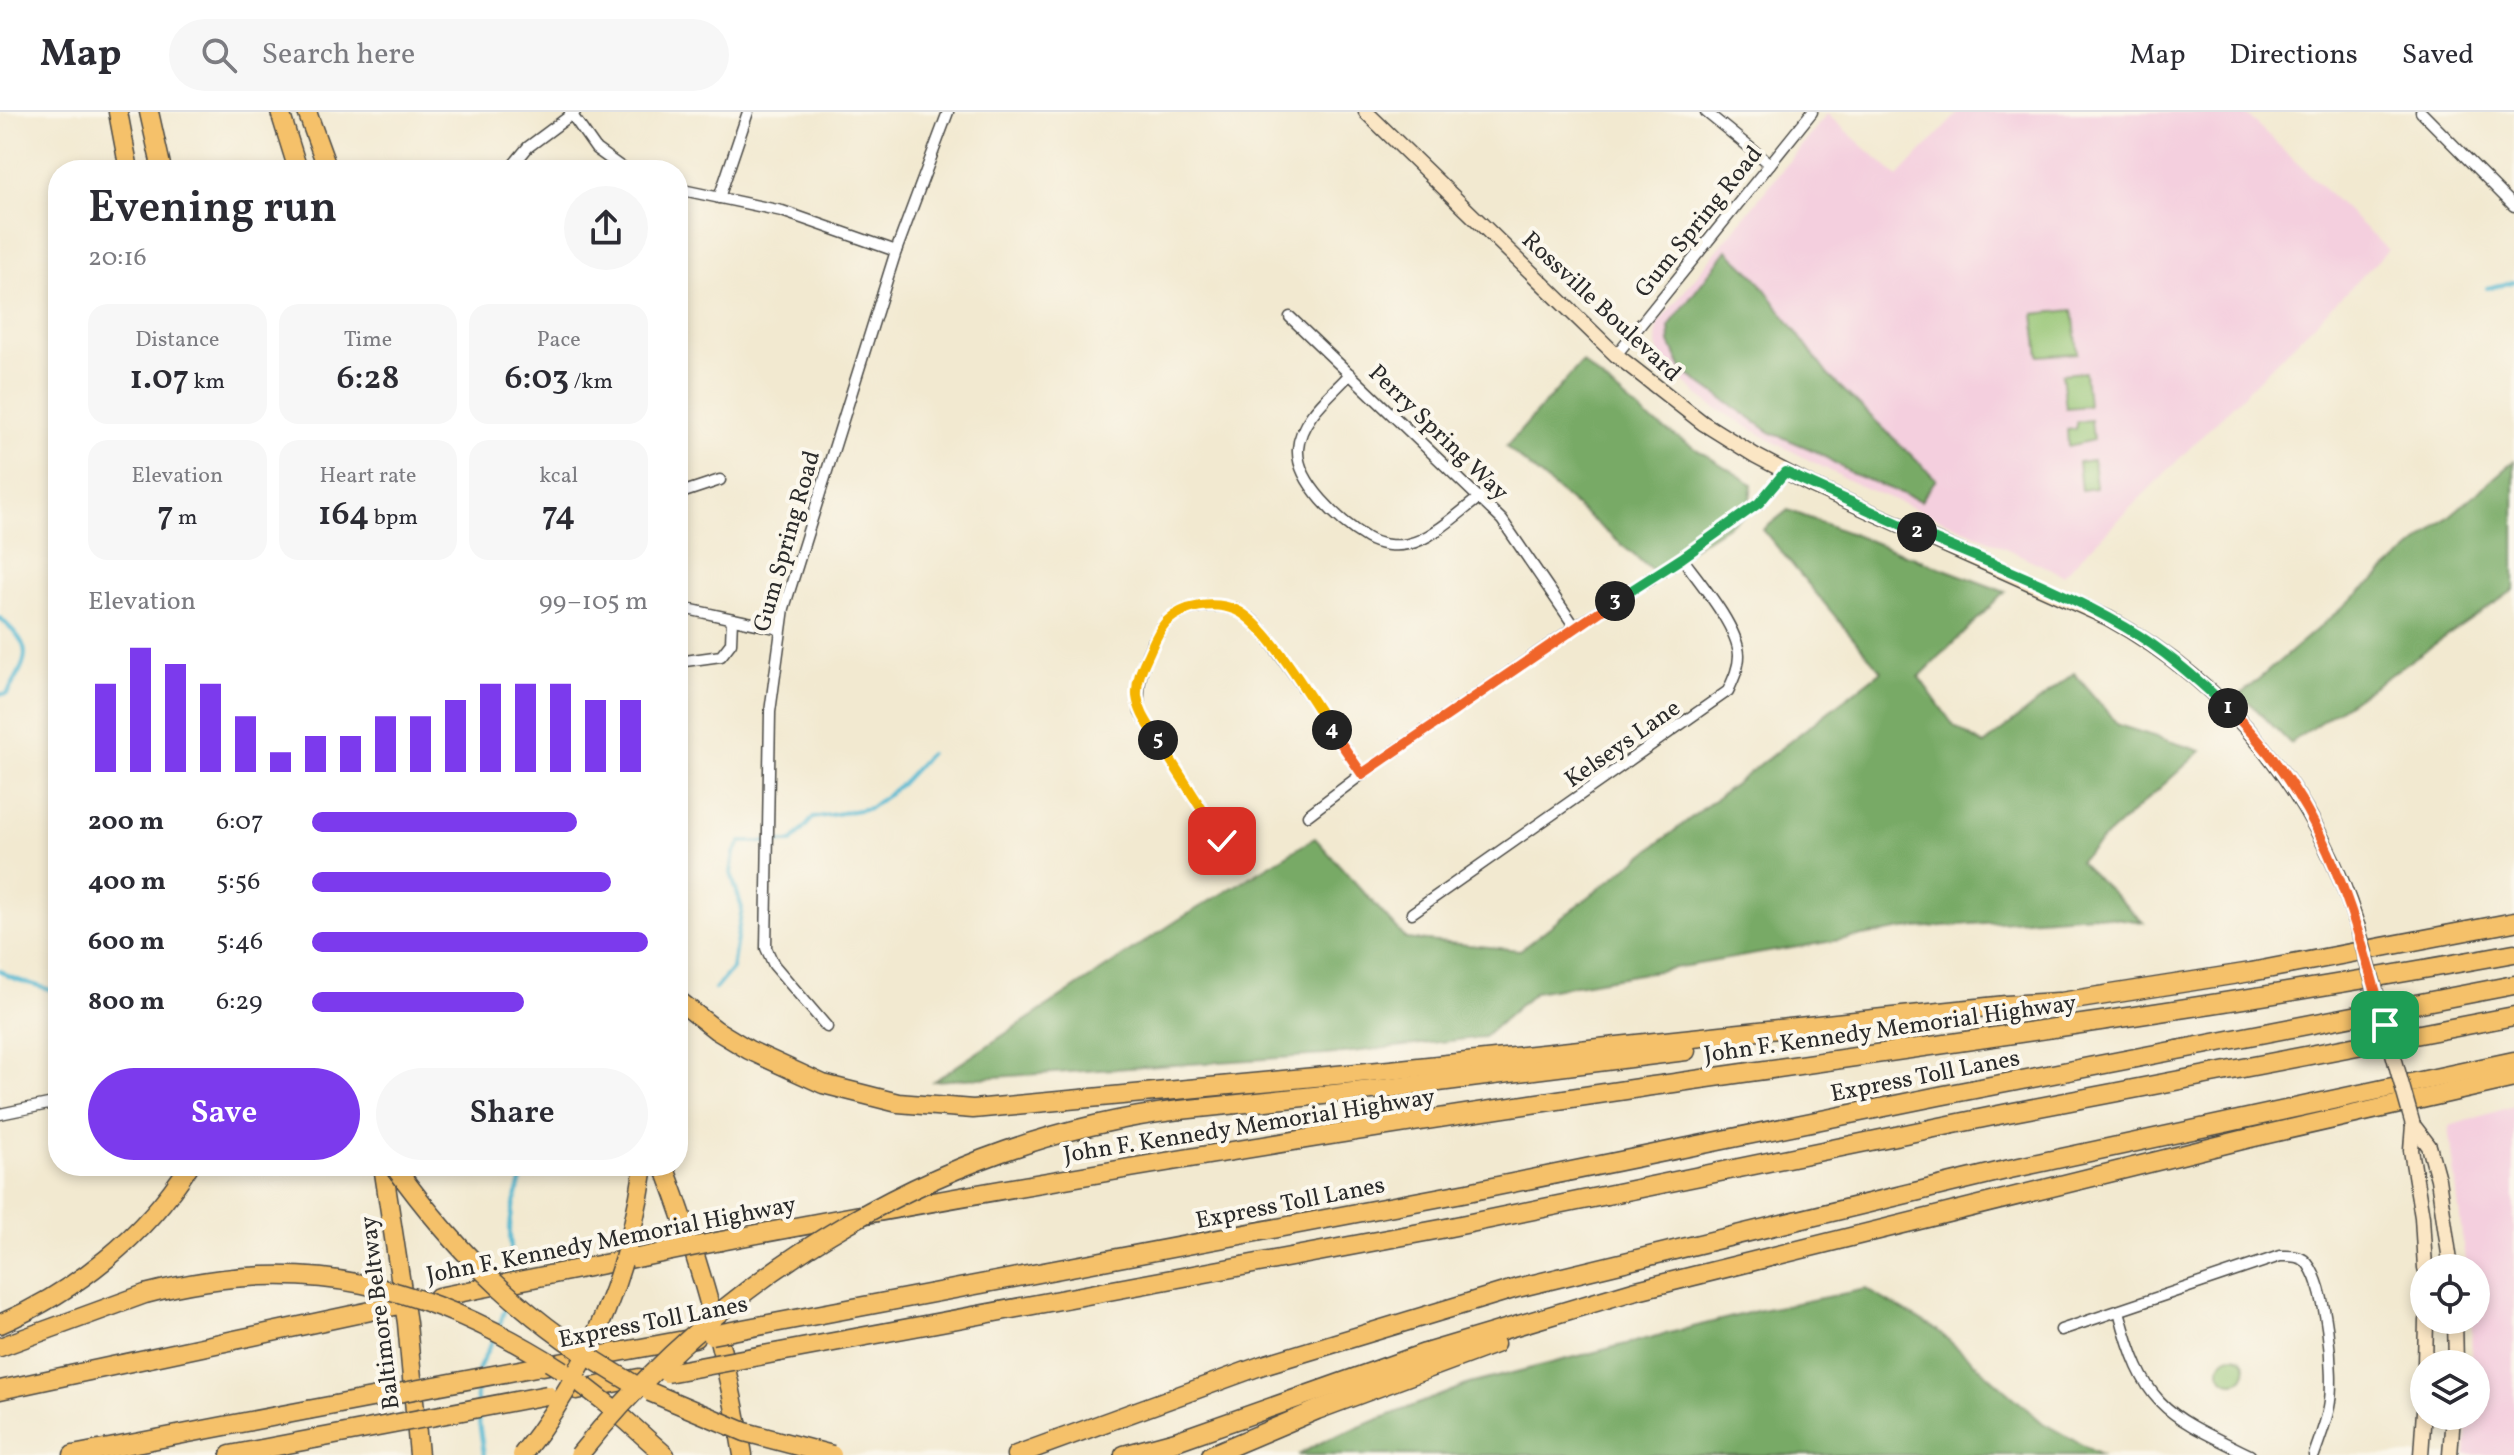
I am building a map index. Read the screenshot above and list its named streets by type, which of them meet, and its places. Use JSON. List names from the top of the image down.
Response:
{
  "streets": {
    "highway": ["John F. Kennedy Memorial Highway", "Express Toll Lanes", "Baltimore Beltway"],
    "main road": ["Rossville Boulevard"],
    "street": ["Gum Spring Road", "Perry Spring Way", "Kelseys Lane"]
  },
  "crossings": [
    ["Gum Spring Road", "Rossville Boulevard"]
  ],
  "page": {
    "header": "Map",
    "search": "Search here",
    "nav": ["Map", "Directions", "Saved"],
    "heading": ["Evening run", "20:16"],
    "stats": [
      ["Distance", "1.07 km"],
      ["Time", "6:28"],
      ["Pace", "6:03 /km"],
      ["Elevation", "7 m"],
      ["Heart rate", "164 bpm"],
      ["kcal", "74"]
    ],
    "pins": [
      "2",
      "3",
      "1",
      "4",
      "5"
    ],
    "chart": ["Elevation", "99–105 m"],
    "list": [
      {
        "name": "200 m",
        "note": "6:07"
      },
      {
        "name": "400 m",
        "note": "5:56"
      },
      {
        "name": "600 m",
        "note": "5:46"
      },
      {
        "name": "800 m",
        "note": "6:29"
      }
    ],
    "buttons": ["Save", "Share"]
  }
}
